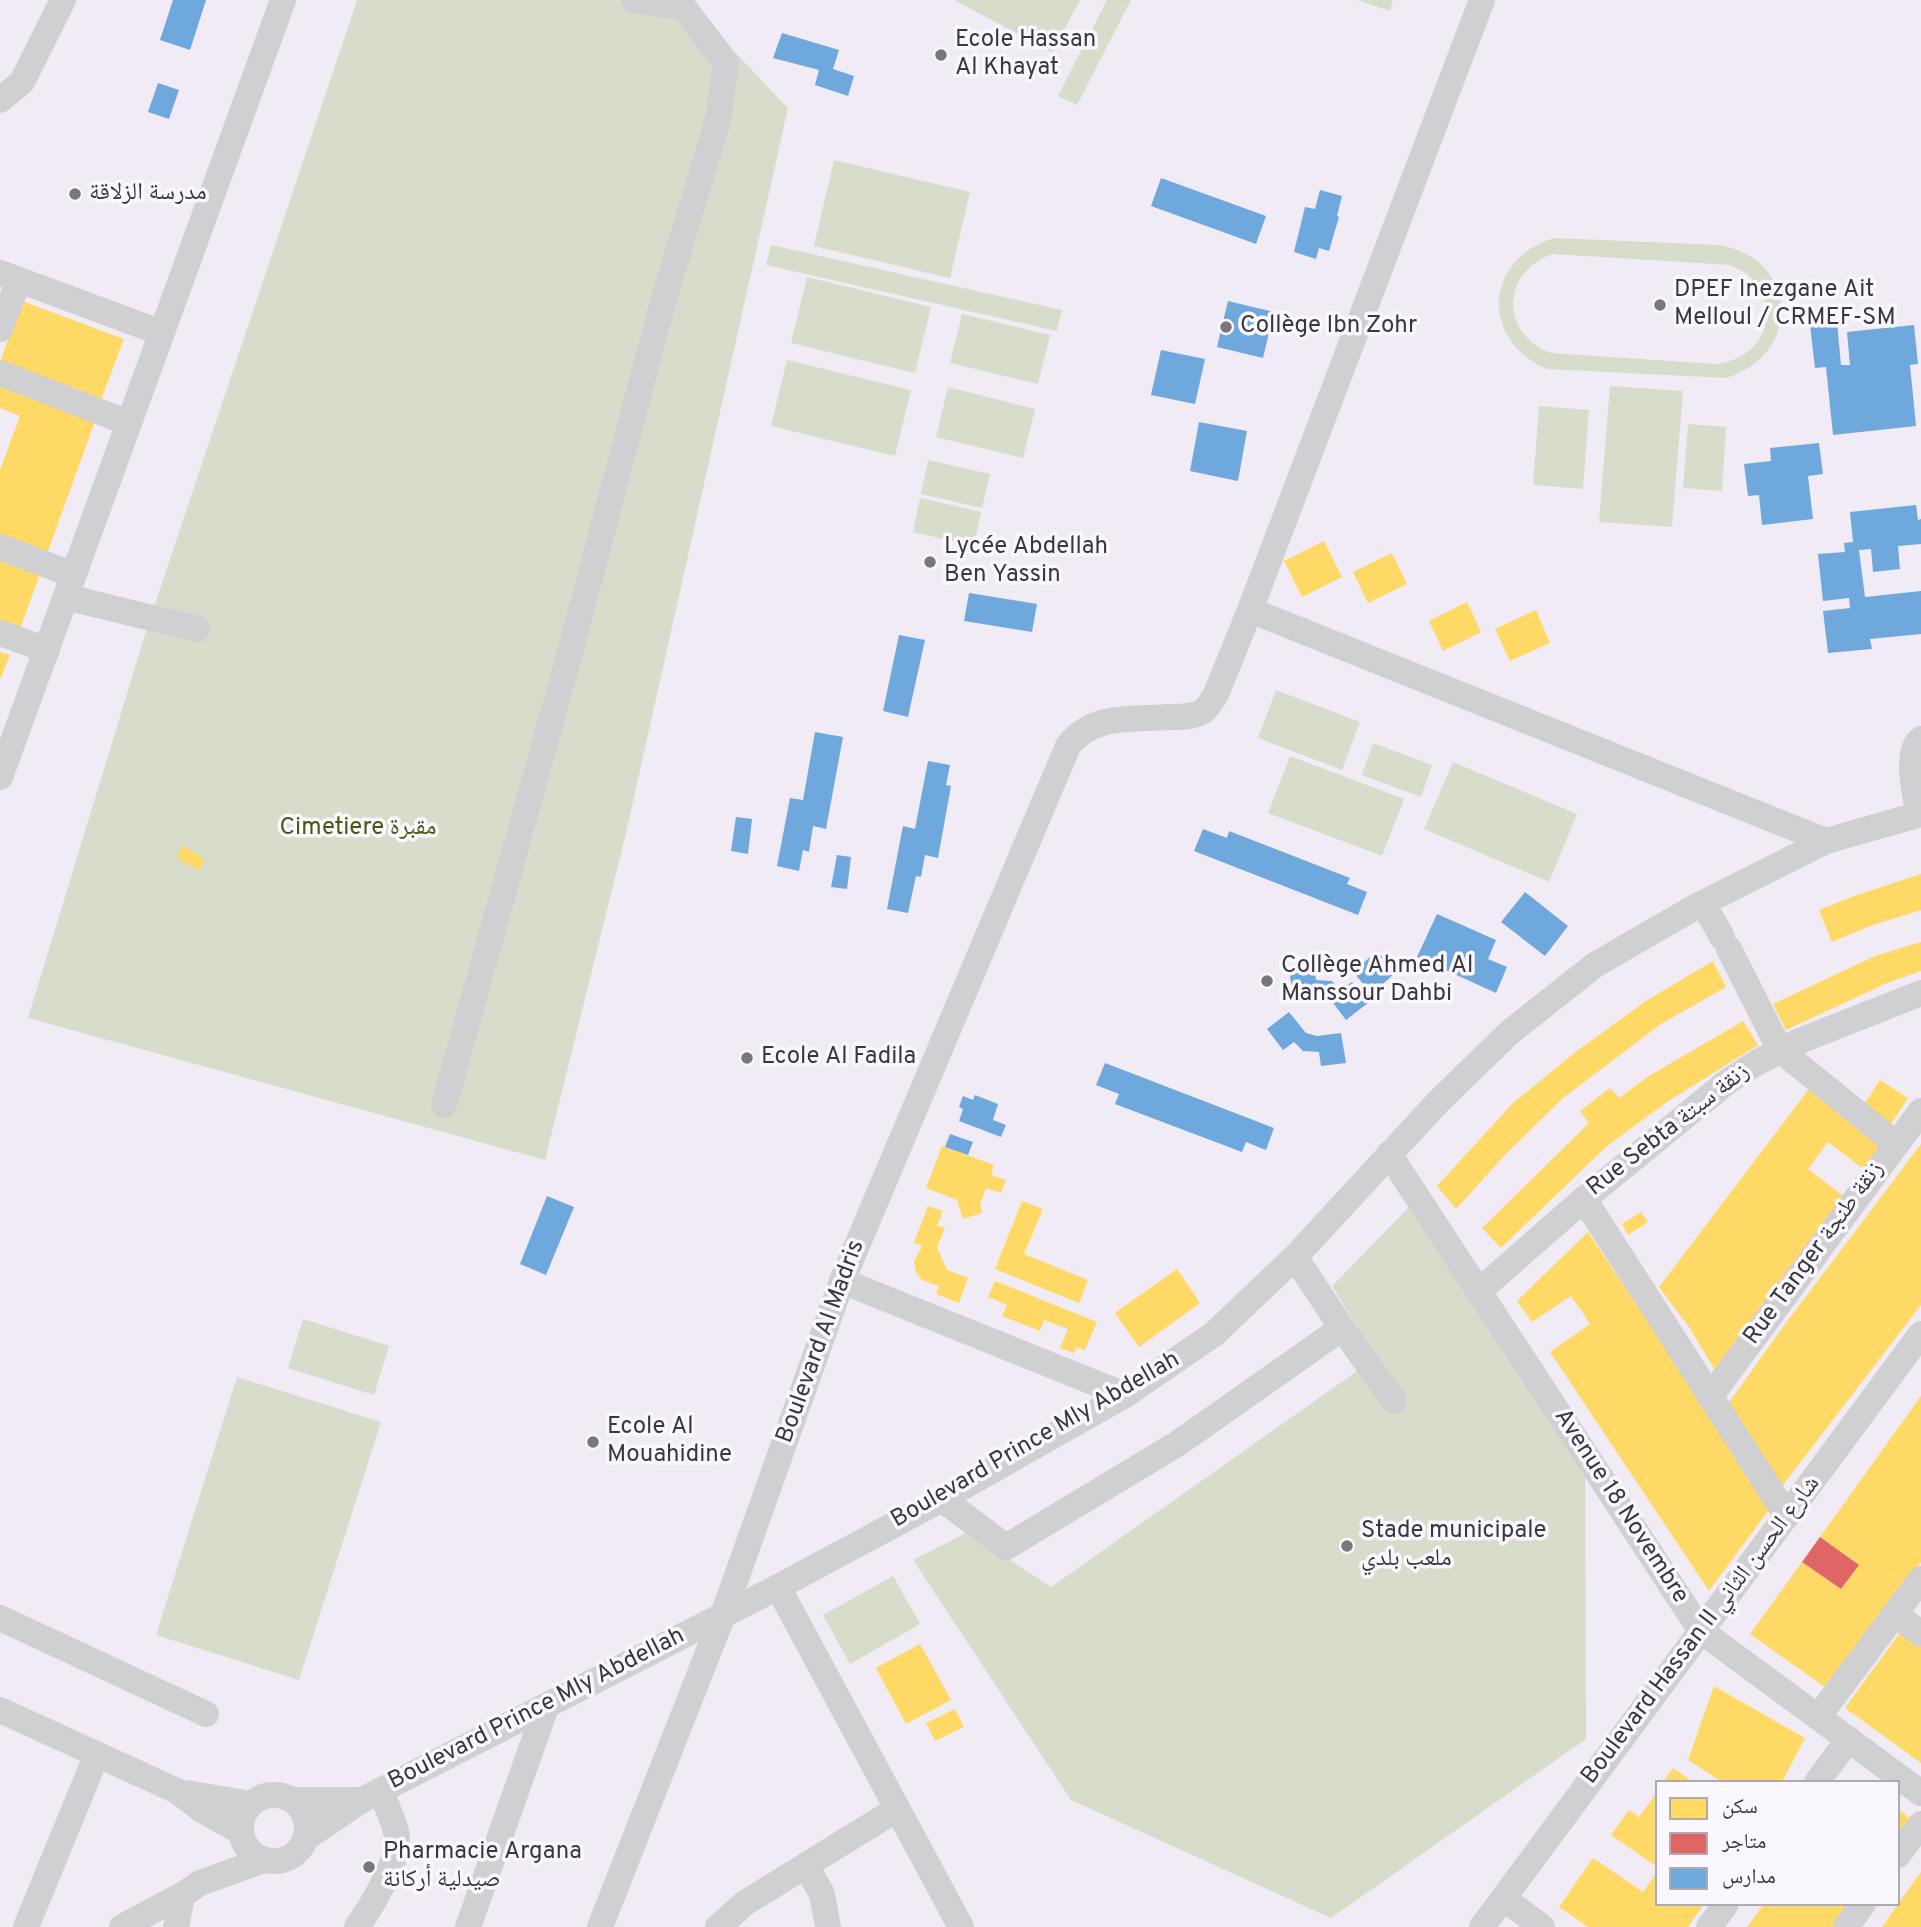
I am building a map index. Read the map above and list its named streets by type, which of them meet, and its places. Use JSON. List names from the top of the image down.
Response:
{
  "streets": {
    "street": [
      "Rue Sebta زنقة سبتة",
      "Rue Tanger زنقة طنجة",
      "Boulevard Al Madris",
      "Boulevard Prince Mly Abdellah",
      "Avenue 18 Novembre",
      "Boulevard Hassan II شارع الحسن الثاني"
    ]
  },
  "crossings": [
    ["Rue Sebta زنقة سبتة", "Avenue 18 Novembre"],
    ["Boulevard Al Madris", "Boulevard Prince Mly Abdellah"],
    ["Boulevard Prince Mly Abdellah", "Avenue 18 Novembre"],
    ["Avenue 18 Novembre", "Boulevard Hassan II شارع الحسن الثاني"]
  ],
  "parks": ["Cimetiere مقبرة"],
  "places": [
    "Ecole Hassan Al Khayat",
    "مدرسة الزلاقة",
    "DPEF Inezgane Ait Melloul / CRMEF-SM",
    "Collège Ibn Zohr",
    "Lycée Abdellah Ben Yassin",
    "Collège Ahmed Al Manssour Dahbi",
    "Ecole Al Fadila",
    "Ecole Al Mouahidine",
    "Stade municipale ملعب بلدي",
    "Pharmacie Argana صيدلية أركانة"
  ],
  "legend": ["سكن", "متاجر", "مدارس"]
}
